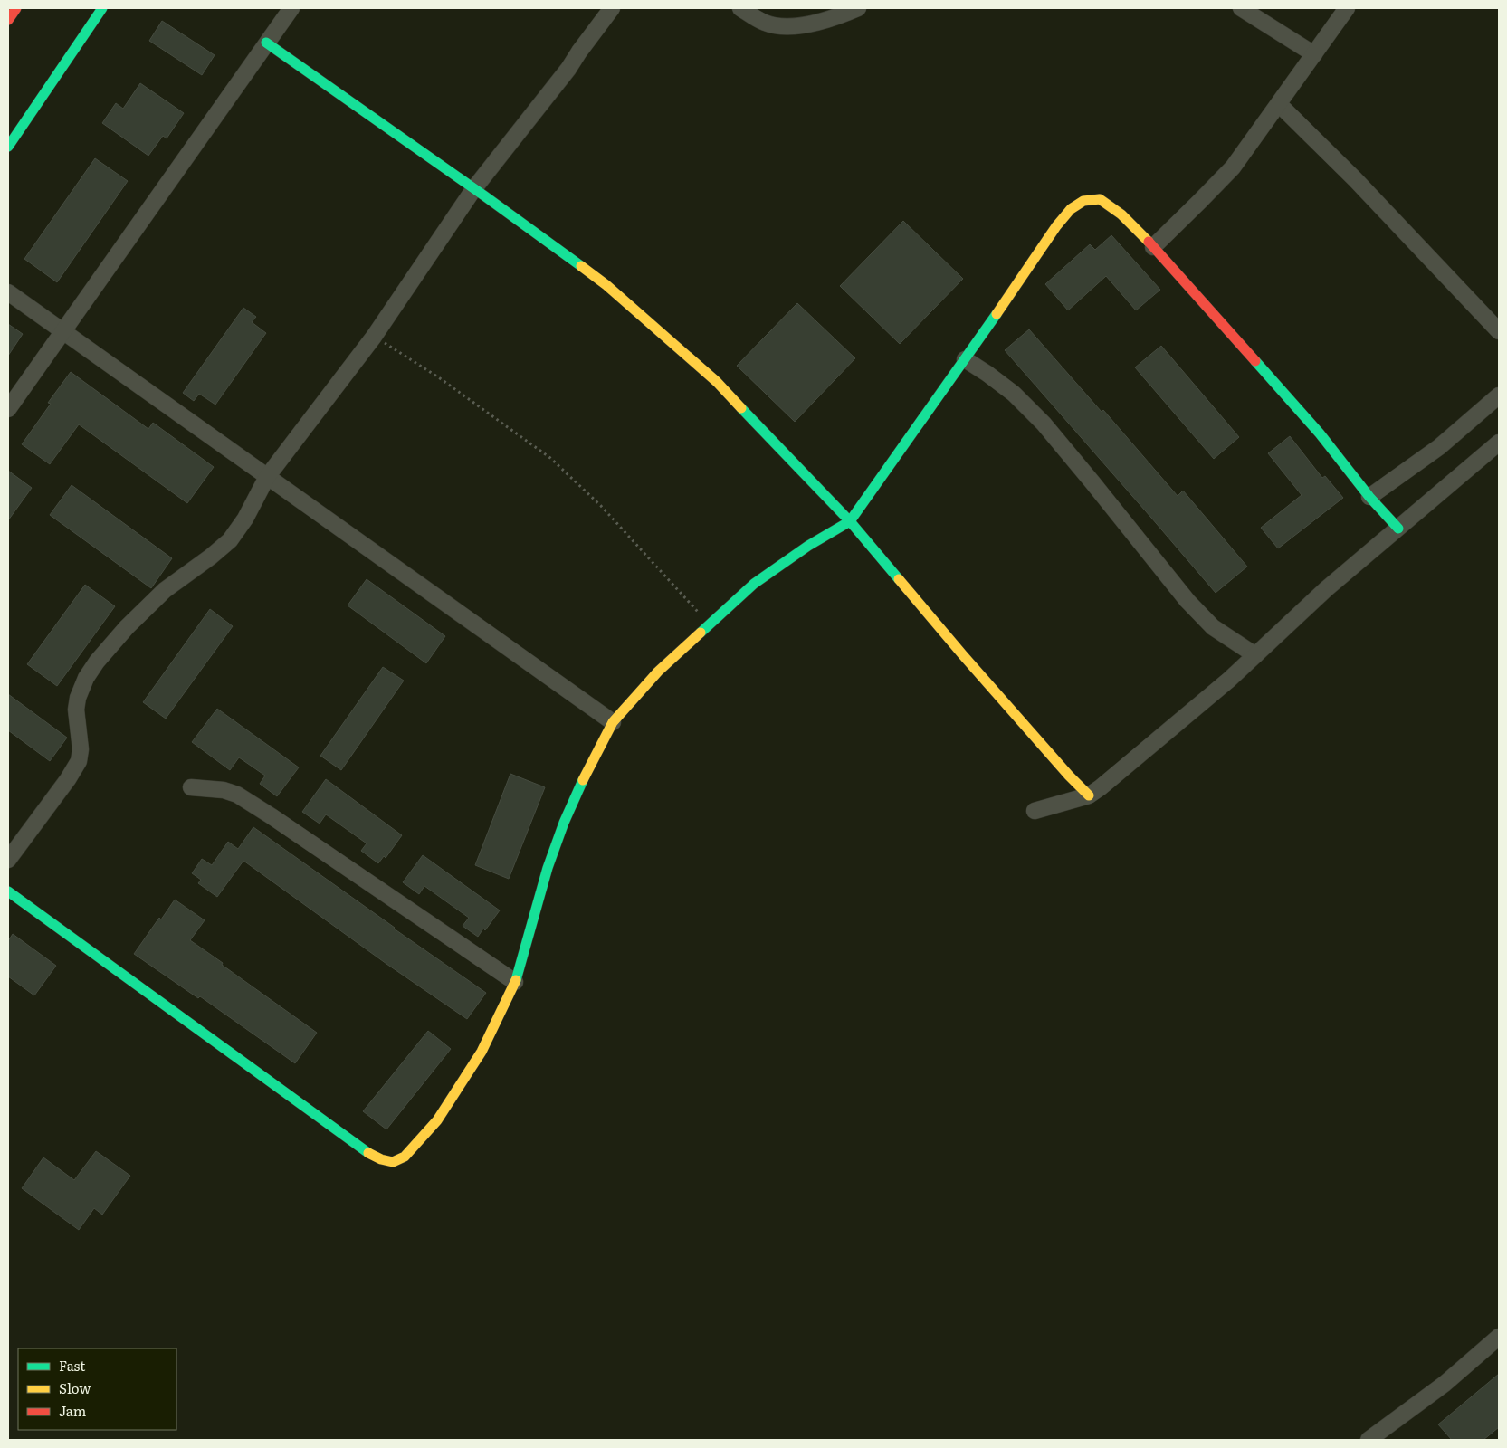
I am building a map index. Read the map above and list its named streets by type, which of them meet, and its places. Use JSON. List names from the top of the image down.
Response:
{
  "legend": ["Fast", "Slow", "Jam"]
}
